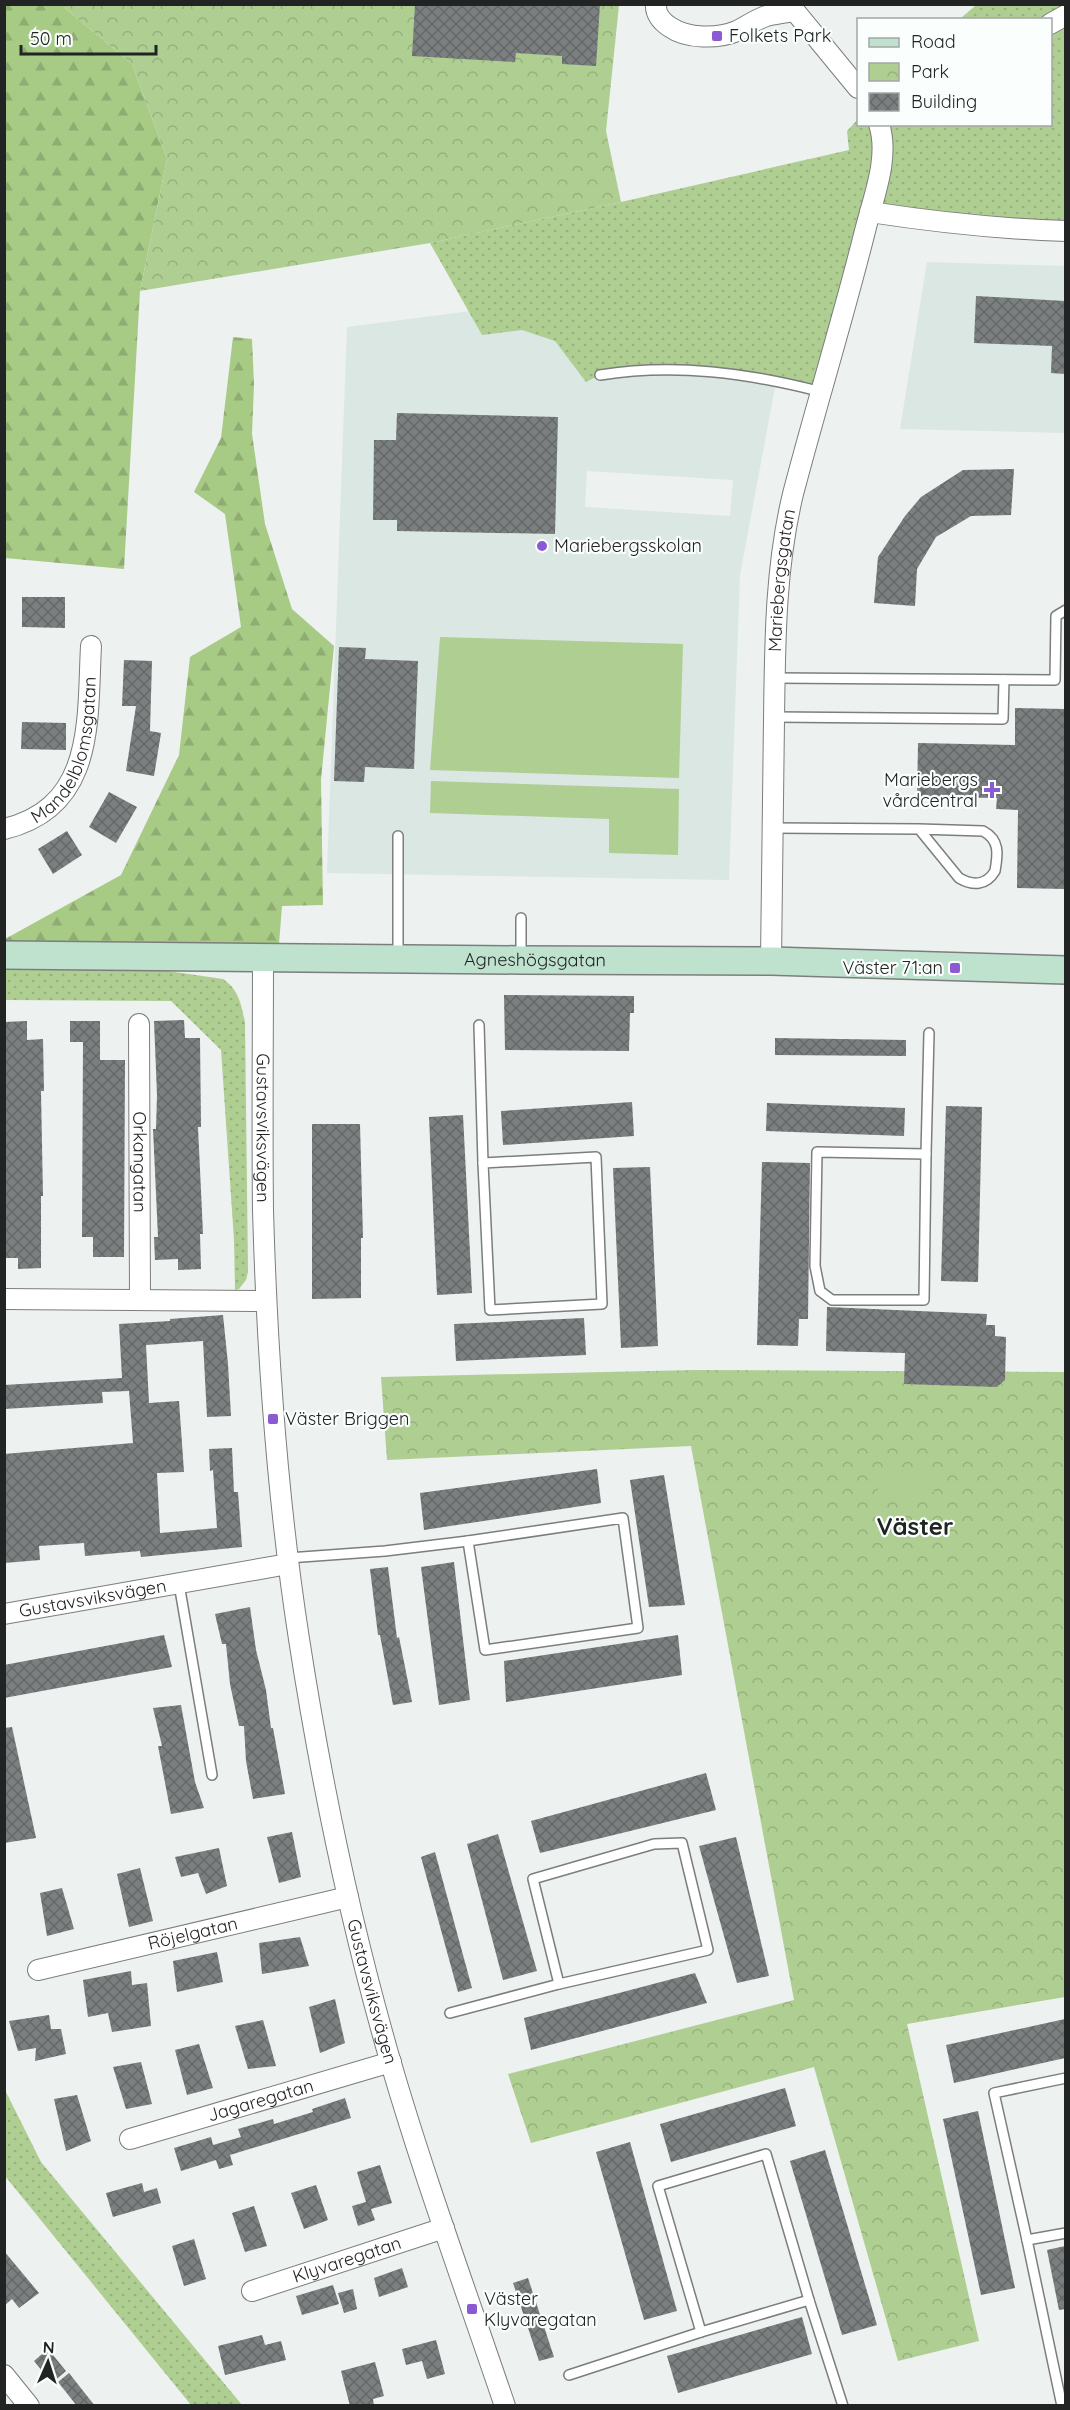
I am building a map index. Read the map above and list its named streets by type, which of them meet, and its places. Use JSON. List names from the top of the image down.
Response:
{
  "streets": {
    "street": [
      "Mariebergsgatan",
      "Mandelblomsgatan",
      "Agneshögsgatan",
      "Gustavsviksvägen",
      "Orkangatan",
      "Röjelgatan",
      "Jagaregatan",
      "Klyvaregatan"
    ]
  },
  "crossings": [
    ["Mariebergsgatan", "Agneshögsgatan"],
    ["Agneshögsgatan", "Gustavsviksvägen"],
    ["Gustavsviksvägen", "Röjelgatan"],
    ["Gustavsviksvägen", "Jagaregatan"],
    ["Gustavsviksvägen", "Klyvaregatan"]
  ],
  "districts": ["Väster"],
  "places": {
    "transit": [
      "Folkets Park",
      "Väster 71:an",
      "Väster Briggen",
      "Väster Klyvaregatan"
    ],
    "other": ["Mariebergsskolan"],
    "health": ["Mariebergs vårdcentral"]
  },
  "legend": ["Road", "Park", "Building"],
  "scale_bar": "50 m",
  "north": "top"
}
